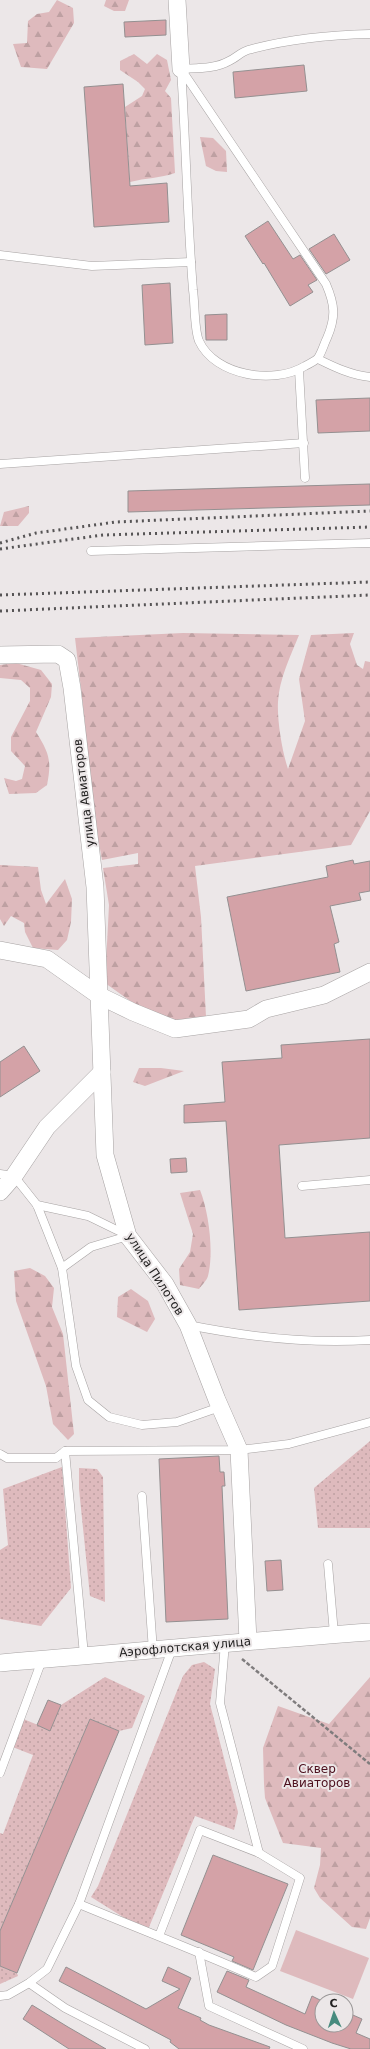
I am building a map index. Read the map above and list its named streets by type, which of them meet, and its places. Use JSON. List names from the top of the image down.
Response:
{
  "streets": {
    "street": ["улица Авиаторов", "улица Пилотов", "Аэрофлотская улица"]
  },
  "crossings": [
    ["улица Авиаторов", "улица Пилотов"],
    ["улица Пилотов", "Аэрофлотская улица"]
  ],
  "parks": ["Сквер Авиаторов"],
  "north": "top"
}
